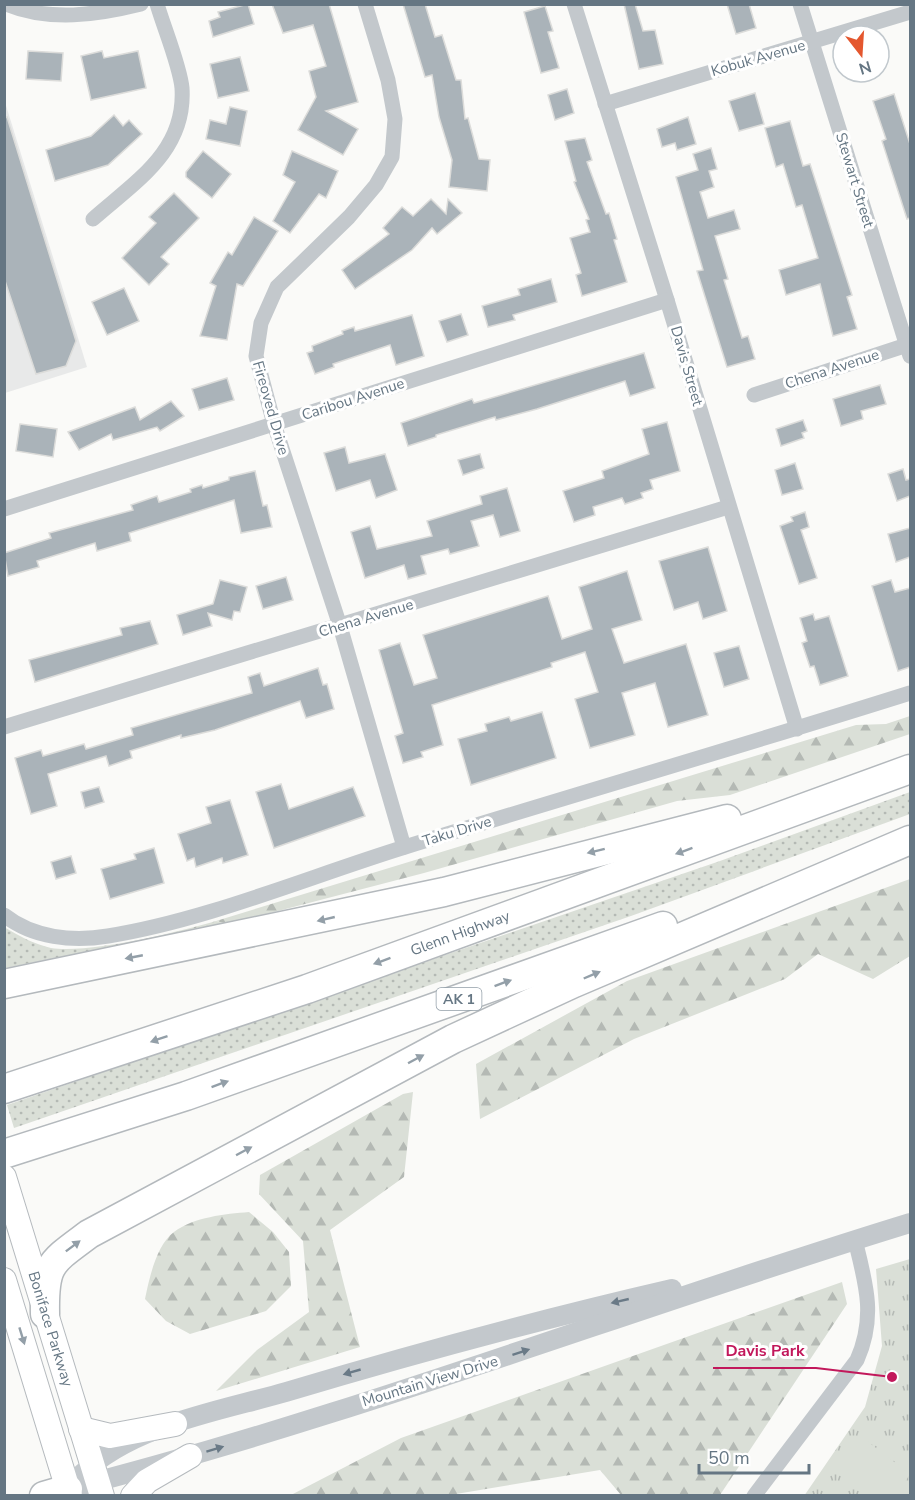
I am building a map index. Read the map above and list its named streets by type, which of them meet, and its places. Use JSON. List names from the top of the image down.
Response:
{
  "streets": {
    "highway": ["Glenn Highway", "AK 1"],
    "main road": ["Boniface Parkway"],
    "street": [
      "Kobuk Avenue",
      "Stewart Street",
      "Davis Street",
      "Chena Avenue",
      "Caribou Avenue",
      "Fireoved Drive",
      "Taku Drive",
      "Mountain View Drive"
    ]
  },
  "crossings": [
    ["Kobuk Avenue", "Stewart Street"],
    ["Kobuk Avenue", "Davis Street"],
    ["Stewart Street", "Chena Avenue"],
    ["Davis Street", "Chena Avenue"],
    ["Davis Street", "Caribou Avenue"],
    ["Davis Street", "Taku Drive"],
    ["Chena Avenue", "Fireoved Drive"],
    ["Caribou Avenue", "Fireoved Drive"],
    ["Fireoved Drive", "Taku Drive"],
    ["Boniface Parkway", "Mountain View Drive"]
  ],
  "places": ["Davis Park"],
  "scale_bar": "50 m",
  "north": "bottom"
}
